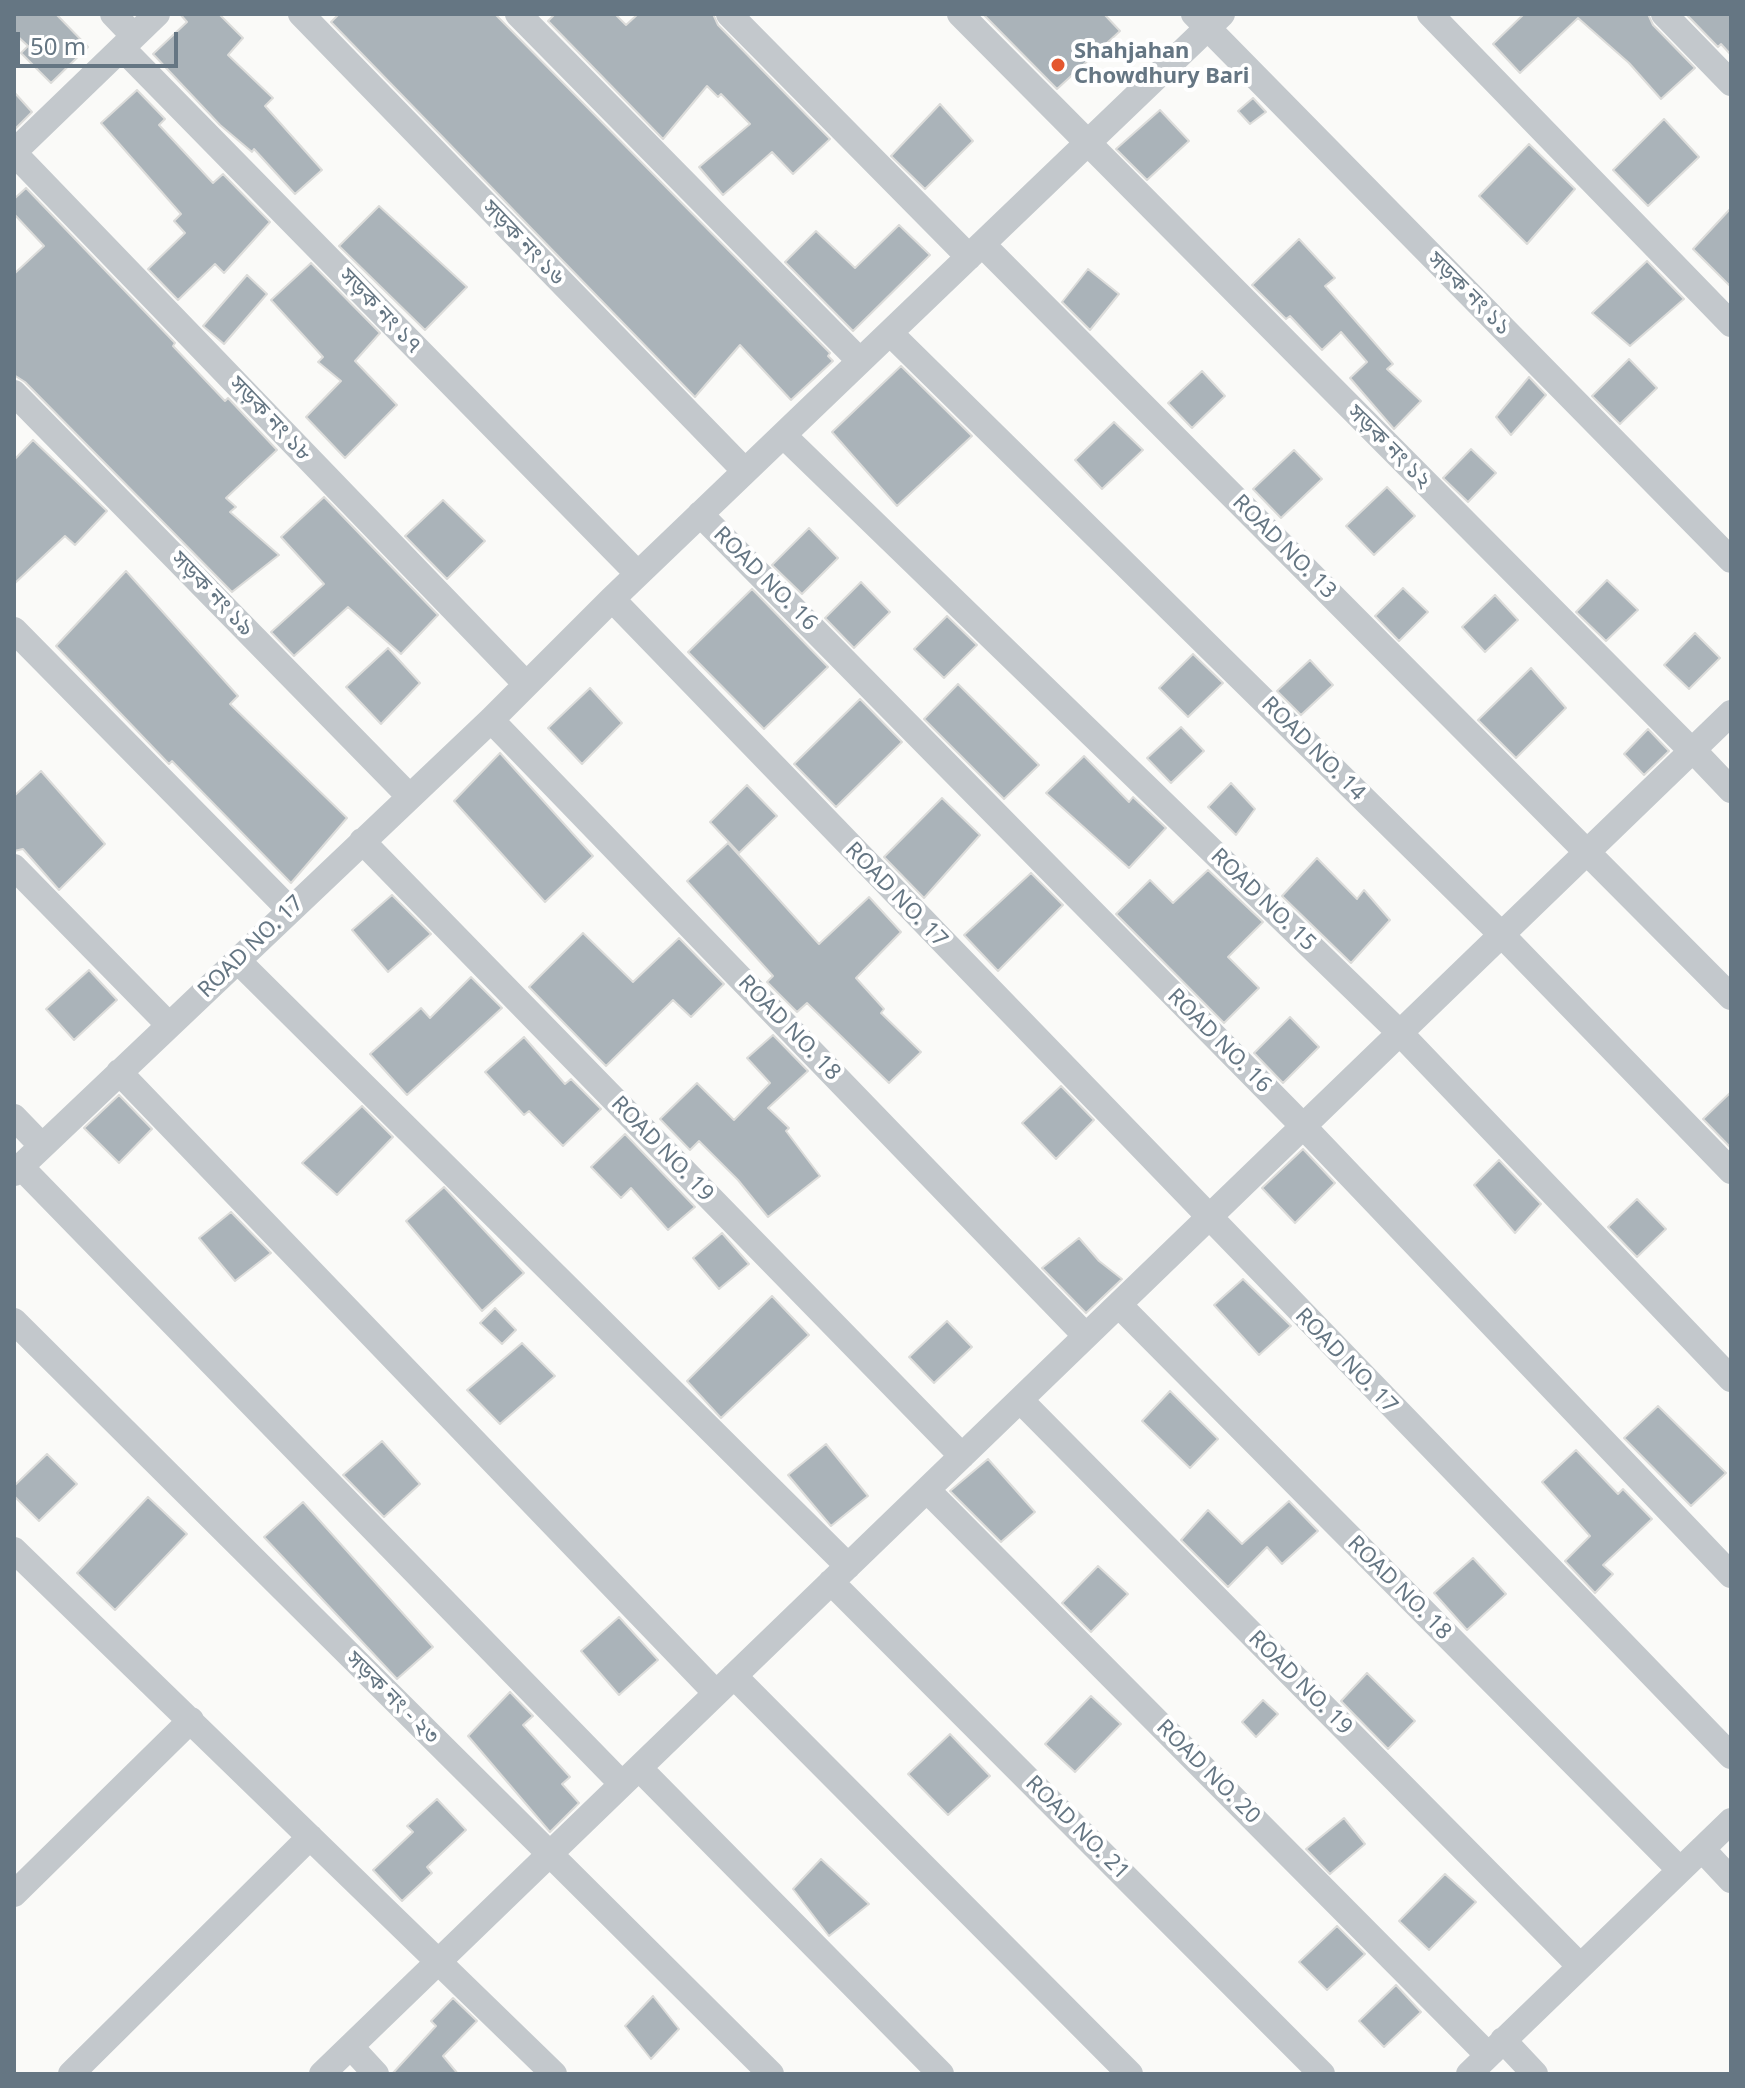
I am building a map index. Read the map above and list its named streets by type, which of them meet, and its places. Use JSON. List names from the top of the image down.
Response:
{
  "streets": {
    "street": [
      "সড়ক নং ১৬",
      "সড়ক নং ১১",
      "সড়ক নং ১৭",
      "সড়ক নং ১৮",
      "সড়ক নং ১২",
      "ROAD NO. 13",
      "ROAD NO. 16",
      "সড়ক নং ১৯",
      "ROAD NO. 14",
      "ROAD NO. 17",
      "ROAD NO. 15",
      "ROAD NO. 18",
      "ROAD NO. 19",
      "সড়ক নং - ২৩",
      "ROAD NO. 20",
      "ROAD NO. 21"
    ]
  },
  "crossings": [
    ["সড়ক নং ১৮", "ROAD NO. 17"],
    ["সড়ক নং ১৯", "ROAD NO. 17"],
    ["ROAD NO. 17", "ROAD NO. 18"],
    ["ROAD NO. 17", "ROAD NO. 19"],
    ["ROAD NO. 17", "ROAD NO. 21"]
  ],
  "places": ["Shahjahan Chowdhury Bari"],
  "scale_bar": "50 m"
}
